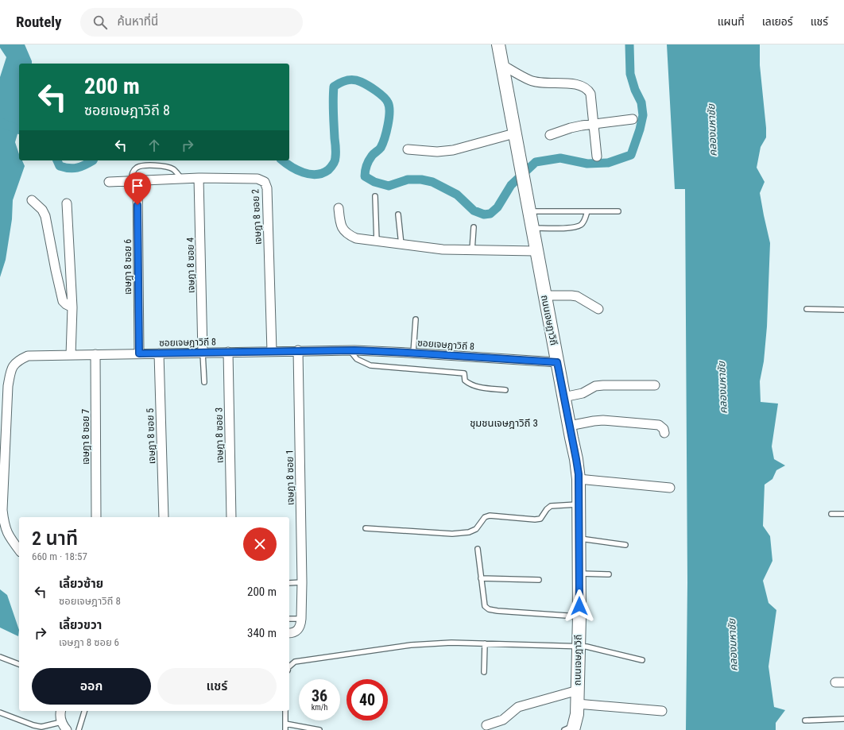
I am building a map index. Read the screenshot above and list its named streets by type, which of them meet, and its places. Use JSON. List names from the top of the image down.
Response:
{
  "streets": {
    "street": [
      "เจษฎา 8 ซอย 2",
      "เจษฎา 8 ซอย 4",
      "เจษฎา 8 ซอย 6",
      "ถนนเจษฎาวิถี",
      "ซอยเจษฎาวิถี 8",
      "เจษฎา 8 ซอย 3",
      "เจษฎา 8 ซอย 5",
      "เจษฎา 8 ซอย 7",
      "เจษฎา 8 ซอย 1"
    ]
  },
  "crossings": [
    ["เจษฎา 8 ซอย 2", "เจษฎา 8 ซอย 4"],
    ["เจษฎา 8 ซอย 2", "เจษฎา 8 ซอย 6"],
    ["เจษฎา 8 ซอย 2", "ซอยเจษฎาวิถี 8"],
    ["เจษฎา 8 ซอย 4", "ซอยเจษฎาวิถี 8"],
    ["เจษฎา 8 ซอย 6", "ซอยเจษฎาวิถี 8"],
    ["ถนนเจษฎาวิถี", "ซอยเจษฎาวิถี 8"],
    ["ซอยเจษฎาวิถี 8", "เจษฎา 8 ซอย 3"],
    ["ซอยเจษฎาวิถี 8", "เจษฎา 8 ซอย 5"],
    ["ซอยเจษฎาวิถี 8", "เจษฎา 8 ซอย 7"],
    ["ซอยเจษฎาวิถี 8", "เจษฎา 8 ซอย 1"]
  ],
  "districts": ["ชุมชนเจษฎาวิถี 3"],
  "water": ["คลองมหาชัย"],
  "page": {
    "header": "Routely",
    "search": "ค้นหาที่นี่",
    "nav": ["แผนที่", "เลเยอร์", "แชร์"],
    "turn": ["200 m", "ซอยเจษฎาวิถี 8"],
    "heading": ["2 นาที", "660 m · 18:57"],
    "list": [
      {
        "name": "เลี้ยวซ้าย",
        "note": "ซอยเจษฎาวิถี 8",
        "value": "200 m"
      },
      {
        "name": "เลี้ยวขวา",
        "note": "เจษฎา 8 ซอย 6",
        "value": "340 m"
      }
    ],
    "buttons": ["ออก", "แชร์"],
    "speed": "36 km/h",
    "limit": "40"
  }
}
